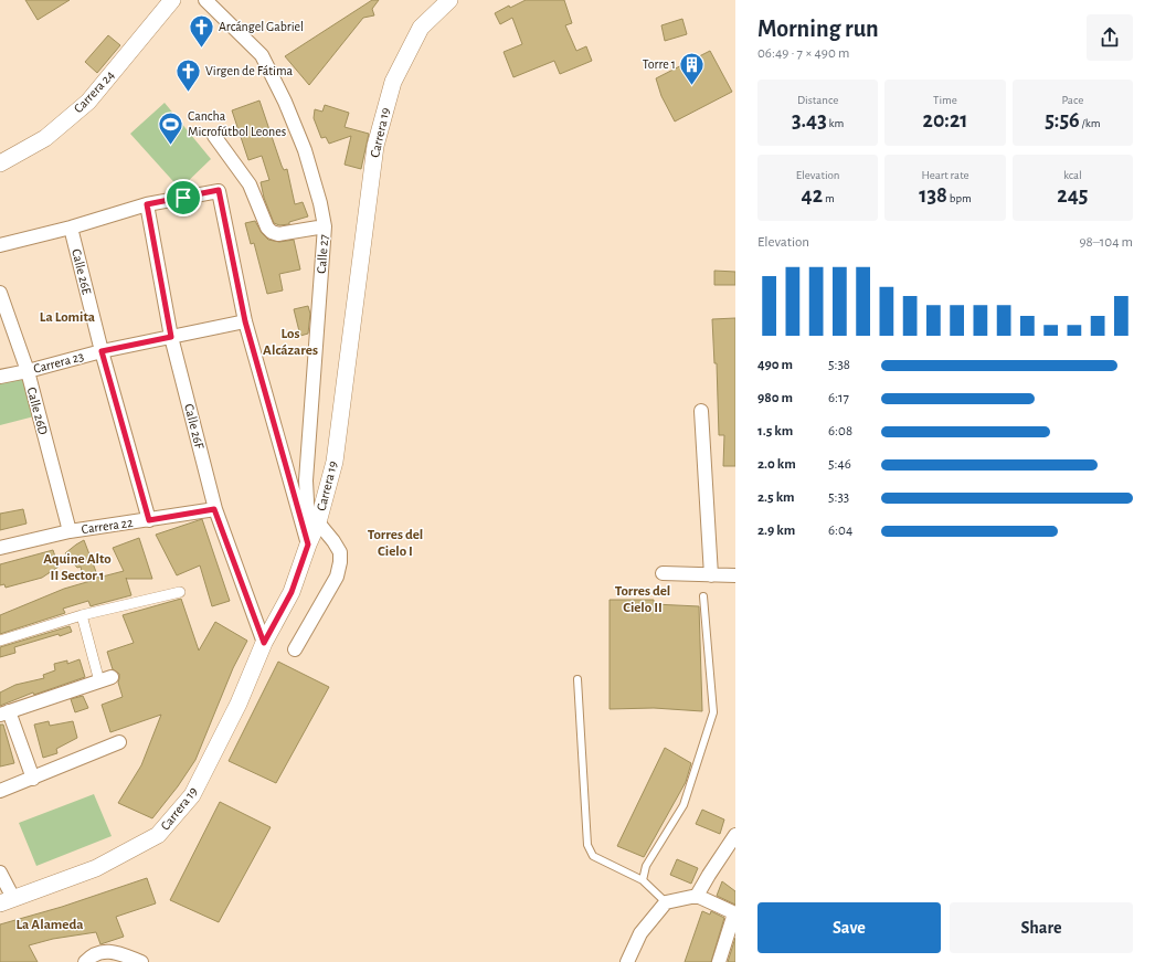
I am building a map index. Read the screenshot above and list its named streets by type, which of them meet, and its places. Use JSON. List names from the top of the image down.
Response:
{
  "streets": {
    "street": [
      "Carrera 24",
      "Carrera 19",
      "Calle 27",
      "Calle 26E",
      "Carrera 23",
      "Calle 26D",
      "Calle 26F",
      "Carrera 22"
    ]
  },
  "crossings": [
    ["Carrera 19", "Calle 27"],
    ["Carrera 19", "Calle 26F"],
    ["Calle 26E", "Carrera 23"],
    ["Calle 26E", "Carrera 22"],
    ["Carrera 23", "Calle 26D"],
    ["Carrera 23", "Calle 26F"],
    ["Calle 26D", "Carrera 22"],
    ["Calle 26F", "Carrera 22"]
  ],
  "districts": [
    "La Lomita",
    "Los Alcázares",
    "Torres del Cielo I",
    "Aquine Alto II Sector 1",
    "Torres del Cielo II",
    "La Alameda"
  ],
  "places": {
    "church": ["Arcángel Gabriel", "Virgen de Fátima"],
    "building": ["Torre 1"],
    "sports": ["Cancha Microfútbol Leones"]
  },
  "page": {
    "heading": ["Morning run", "06:49 · 7 × 490 m"],
    "stats": [
      ["Distance", "3.43 km"],
      ["Time", "20:21"],
      ["Pace", "5:56 /km"],
      ["Elevation", "42 m"],
      ["Heart rate", "138 bpm"],
      ["kcal", "245"]
    ],
    "chart": ["Elevation", "98–104 m"],
    "list": [
      {
        "name": "490 m",
        "note": "5:38"
      },
      {
        "name": "980 m",
        "note": "6:17"
      },
      {
        "name": "1.5 km",
        "note": "6:08"
      },
      {
        "name": "2.0 km",
        "note": "5:46"
      },
      {
        "name": "2.5 km",
        "note": "5:33"
      },
      {
        "name": "2.9 km",
        "note": "6:04"
      }
    ],
    "buttons": ["Save", "Share"]
  }
}
